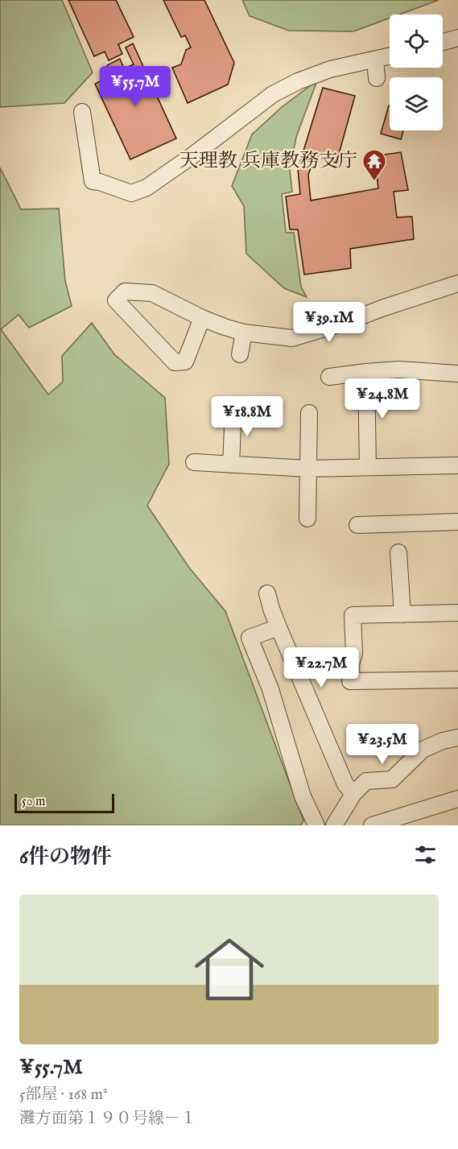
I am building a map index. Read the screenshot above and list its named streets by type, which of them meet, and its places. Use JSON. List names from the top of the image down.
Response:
{
  "places": {
    "temple": ["天理教 兵庫教務支庁"]
  },
  "scale_bar": "50 m",
  "page": {
    "price": [
      "¥55.7M",
      "¥39.1M",
      "¥24.8M",
      "¥18.8M",
      "¥22.7M",
      "¥23.5M"
    ],
    "scale": "50 m",
    "heading": "6件の物件",
    "list": [
      {
        "name": "¥55.7M",
        "note": "5部屋 · 168 m² · 灘方面第１９０号線－１"
      }
    ]
  }
}
